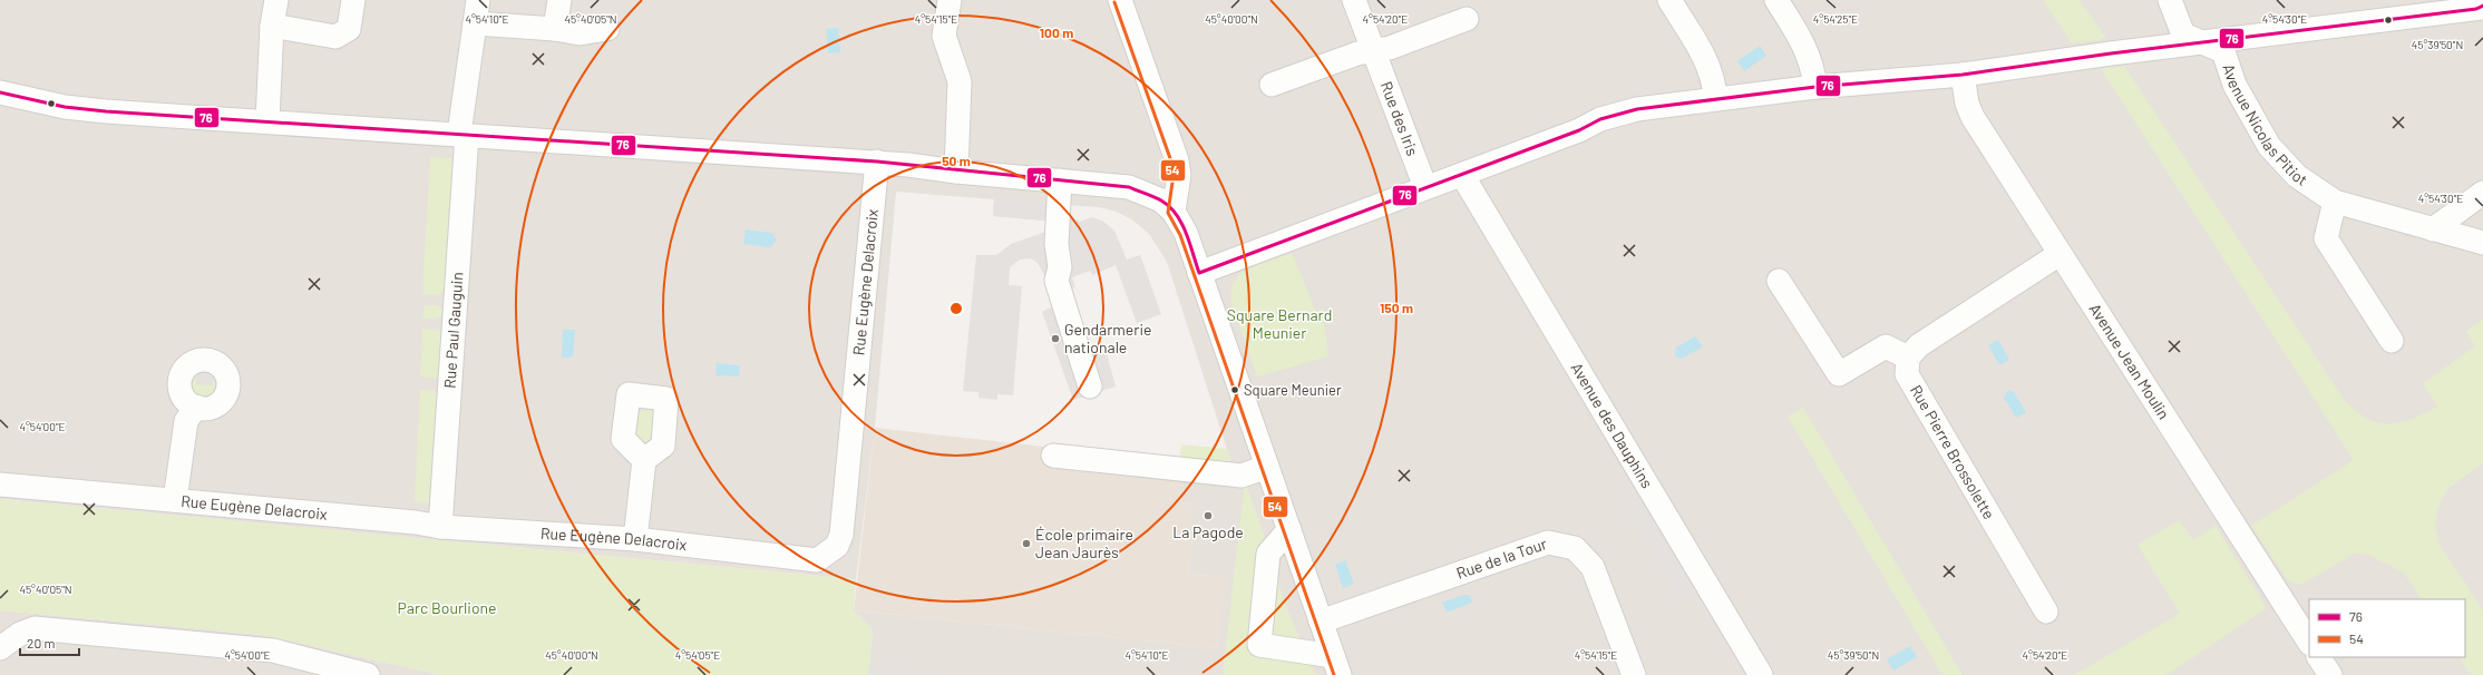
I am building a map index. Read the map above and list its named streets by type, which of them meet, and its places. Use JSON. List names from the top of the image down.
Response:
{
  "streets": {
    "street": [
      "Rue des Iris",
      "Avenue Nicolas Pitiot",
      "Rue Eugène Delacroix",
      "Rue Paul Gauguin",
      "Avenue Jean Moulin",
      "Avenue des Dauphins",
      "Rue Pierre Brossolette",
      "Rue de la Tour"
    ]
  },
  "crossings": [
    ["Rue Eugène Delacroix", "Rue Paul Gauguin"]
  ],
  "parks": ["Square Bernard Meunier", "Parc Bourlione"],
  "places": [
    "Gendarmerie nationale",
    "Square Meunier",
    "La Pagode",
    "École primaire Jean Jaurès"
  ],
  "lines": ["transit line 54", "transit line 76"],
  "legend": ["76", "54"],
  "scale_bar": "20 m",
  "coordinates": [
    "4°54'10\"E",
    "4°54'15\"E",
    "4°54'25\"E",
    "45°40'05\"N",
    "45°40'00\"N",
    "4°54'20\"E",
    "4°54'30\"E",
    "45°39'50\"N",
    "4°54'00\"E",
    "4°54'05\"E"
  ],
  "rings": ["100 m", "50 m", "150 m"]
}
